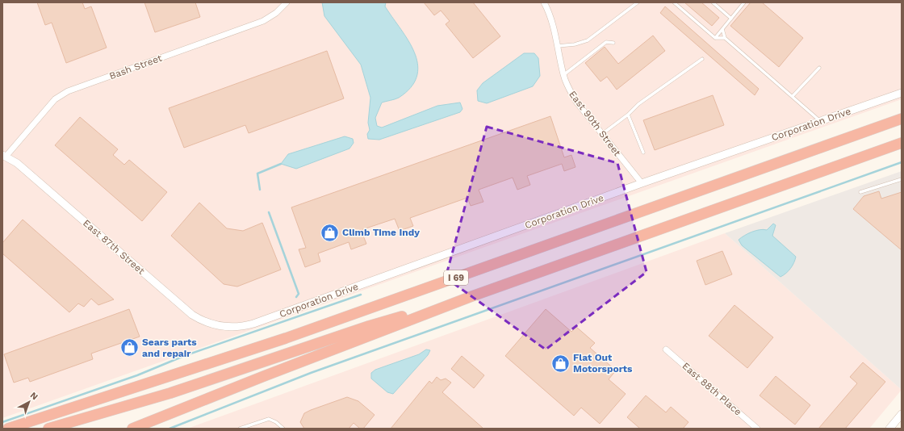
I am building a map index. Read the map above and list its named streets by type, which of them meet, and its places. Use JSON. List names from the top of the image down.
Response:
{
  "streets": {
    "highway": ["I 69"],
    "street": [
      "Bash Street",
      "East 90th Street",
      "Corporation Drive",
      "East 87th Street",
      "East 88th Place"
    ]
  },
  "crossings": [
    ["Bash Street", "East 87th Street"],
    ["East 90th Street", "Corporation Drive"],
    ["Corporation Drive", "East 87th Street"]
  ],
  "places": {
    "shop": ["Climb Time Indy", "Sears parts and repair", "Flat Out Motorsports"]
  },
  "north": "top right"
}
